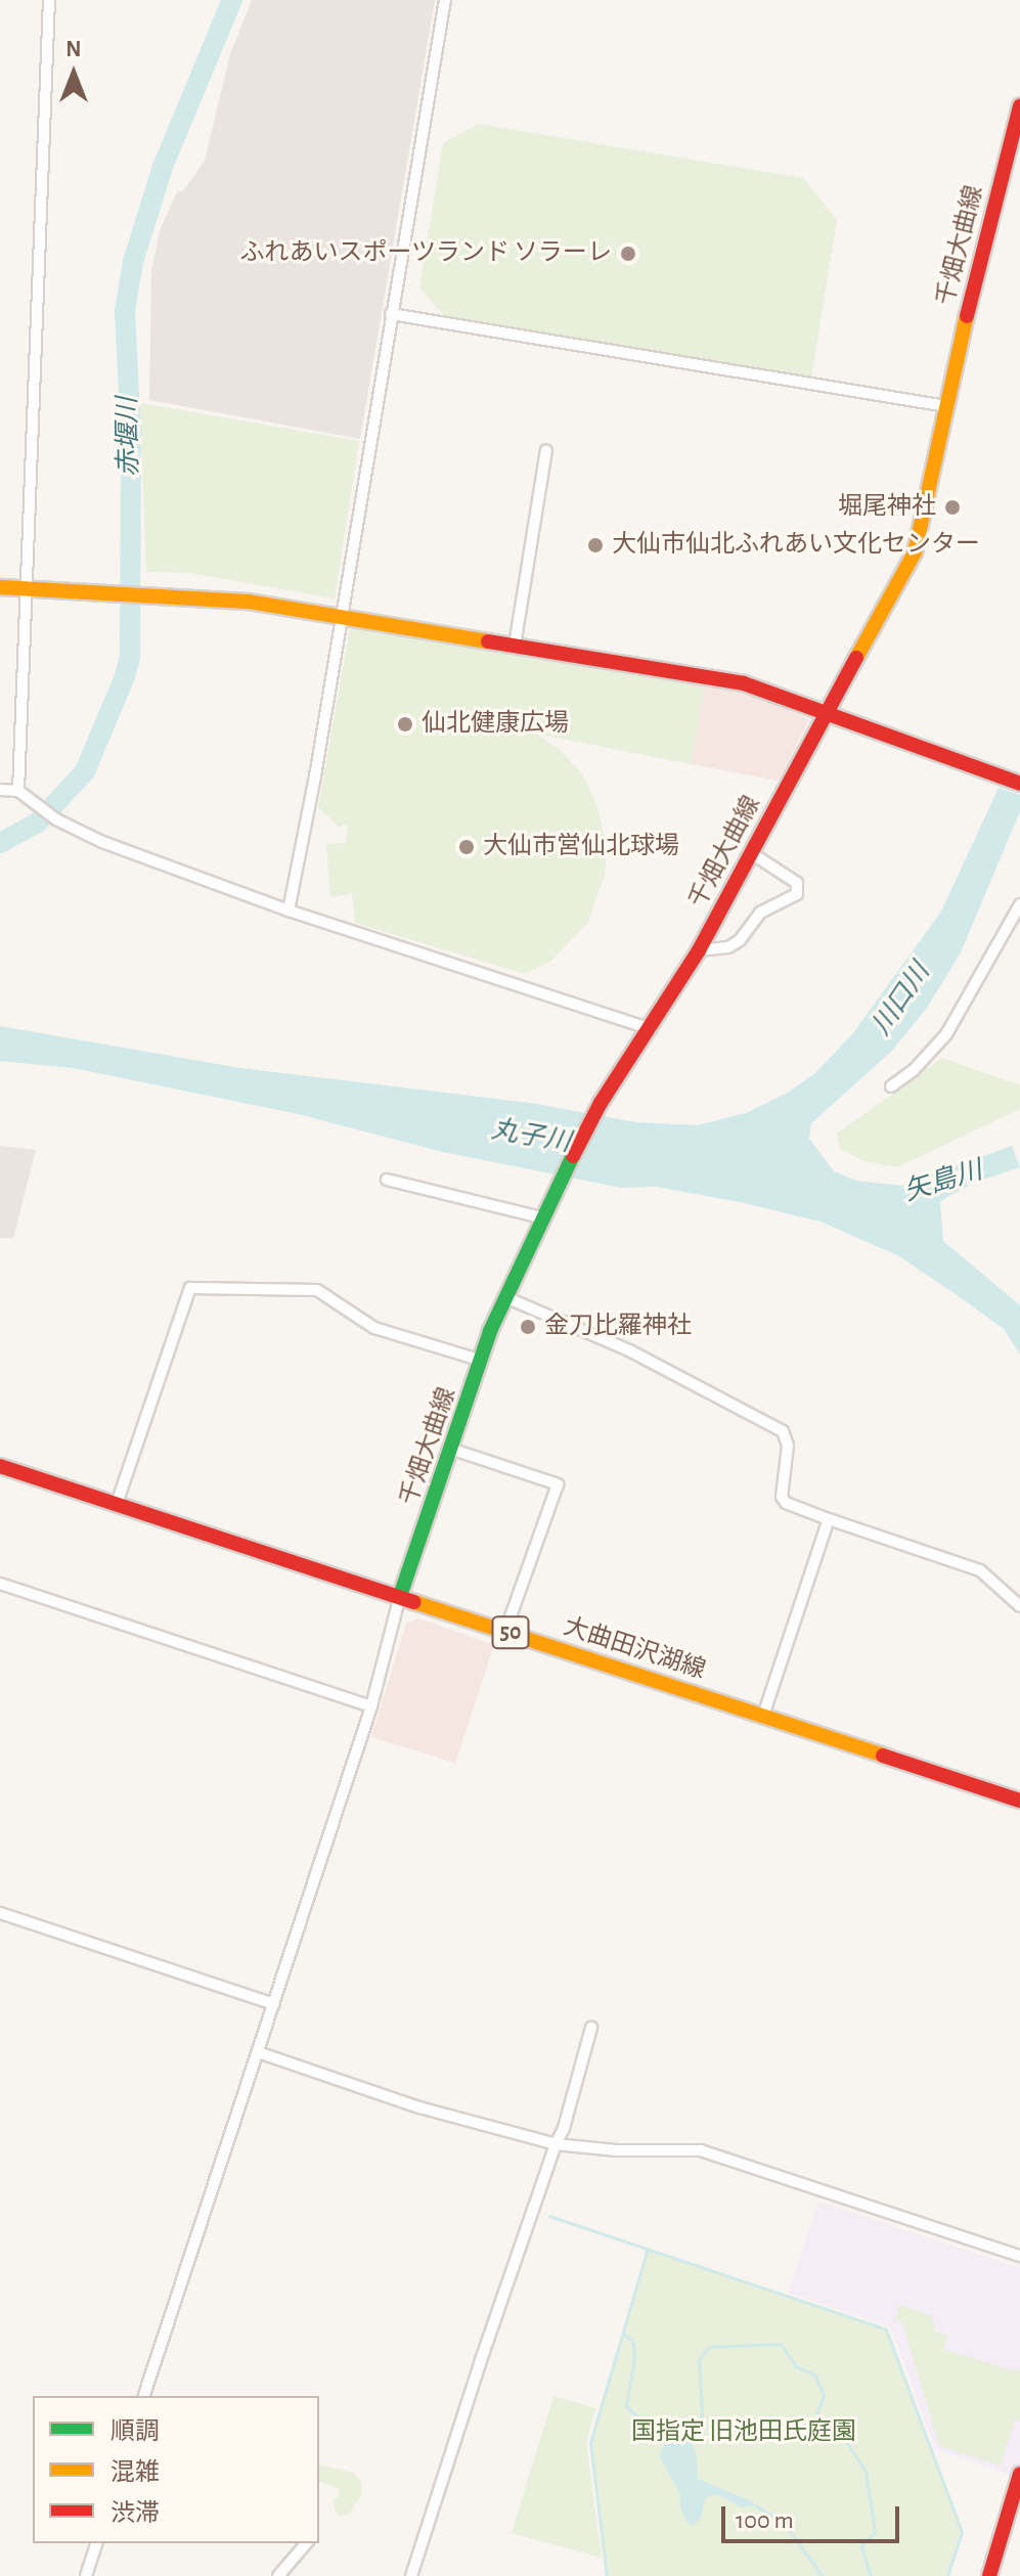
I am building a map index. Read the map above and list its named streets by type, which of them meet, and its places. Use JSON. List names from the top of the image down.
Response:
{
  "streets": {
    "main road": ["千畑大曲線", "50", "大曲田沢湖線"]
  },
  "crossings": [
    ["千畑大曲線", "大曲田沢湖線"]
  ],
  "water": [
    "赤堰川",
    "川口川",
    "丸子川",
    "矢島川"
  ],
  "parks": ["国指定 旧池田氏庭園"],
  "places": [
    "ふれあいスポーツランド ソラーレ",
    "堀尾神社",
    "大仙市仙北ふれあい文化センター",
    "仙北健康広場",
    "大仙市営仙北球場",
    "金刀比羅神社"
  ],
  "legend": ["順調", "混雑", "渋滞"],
  "scale_bar": "100 m",
  "north": "top"
}
